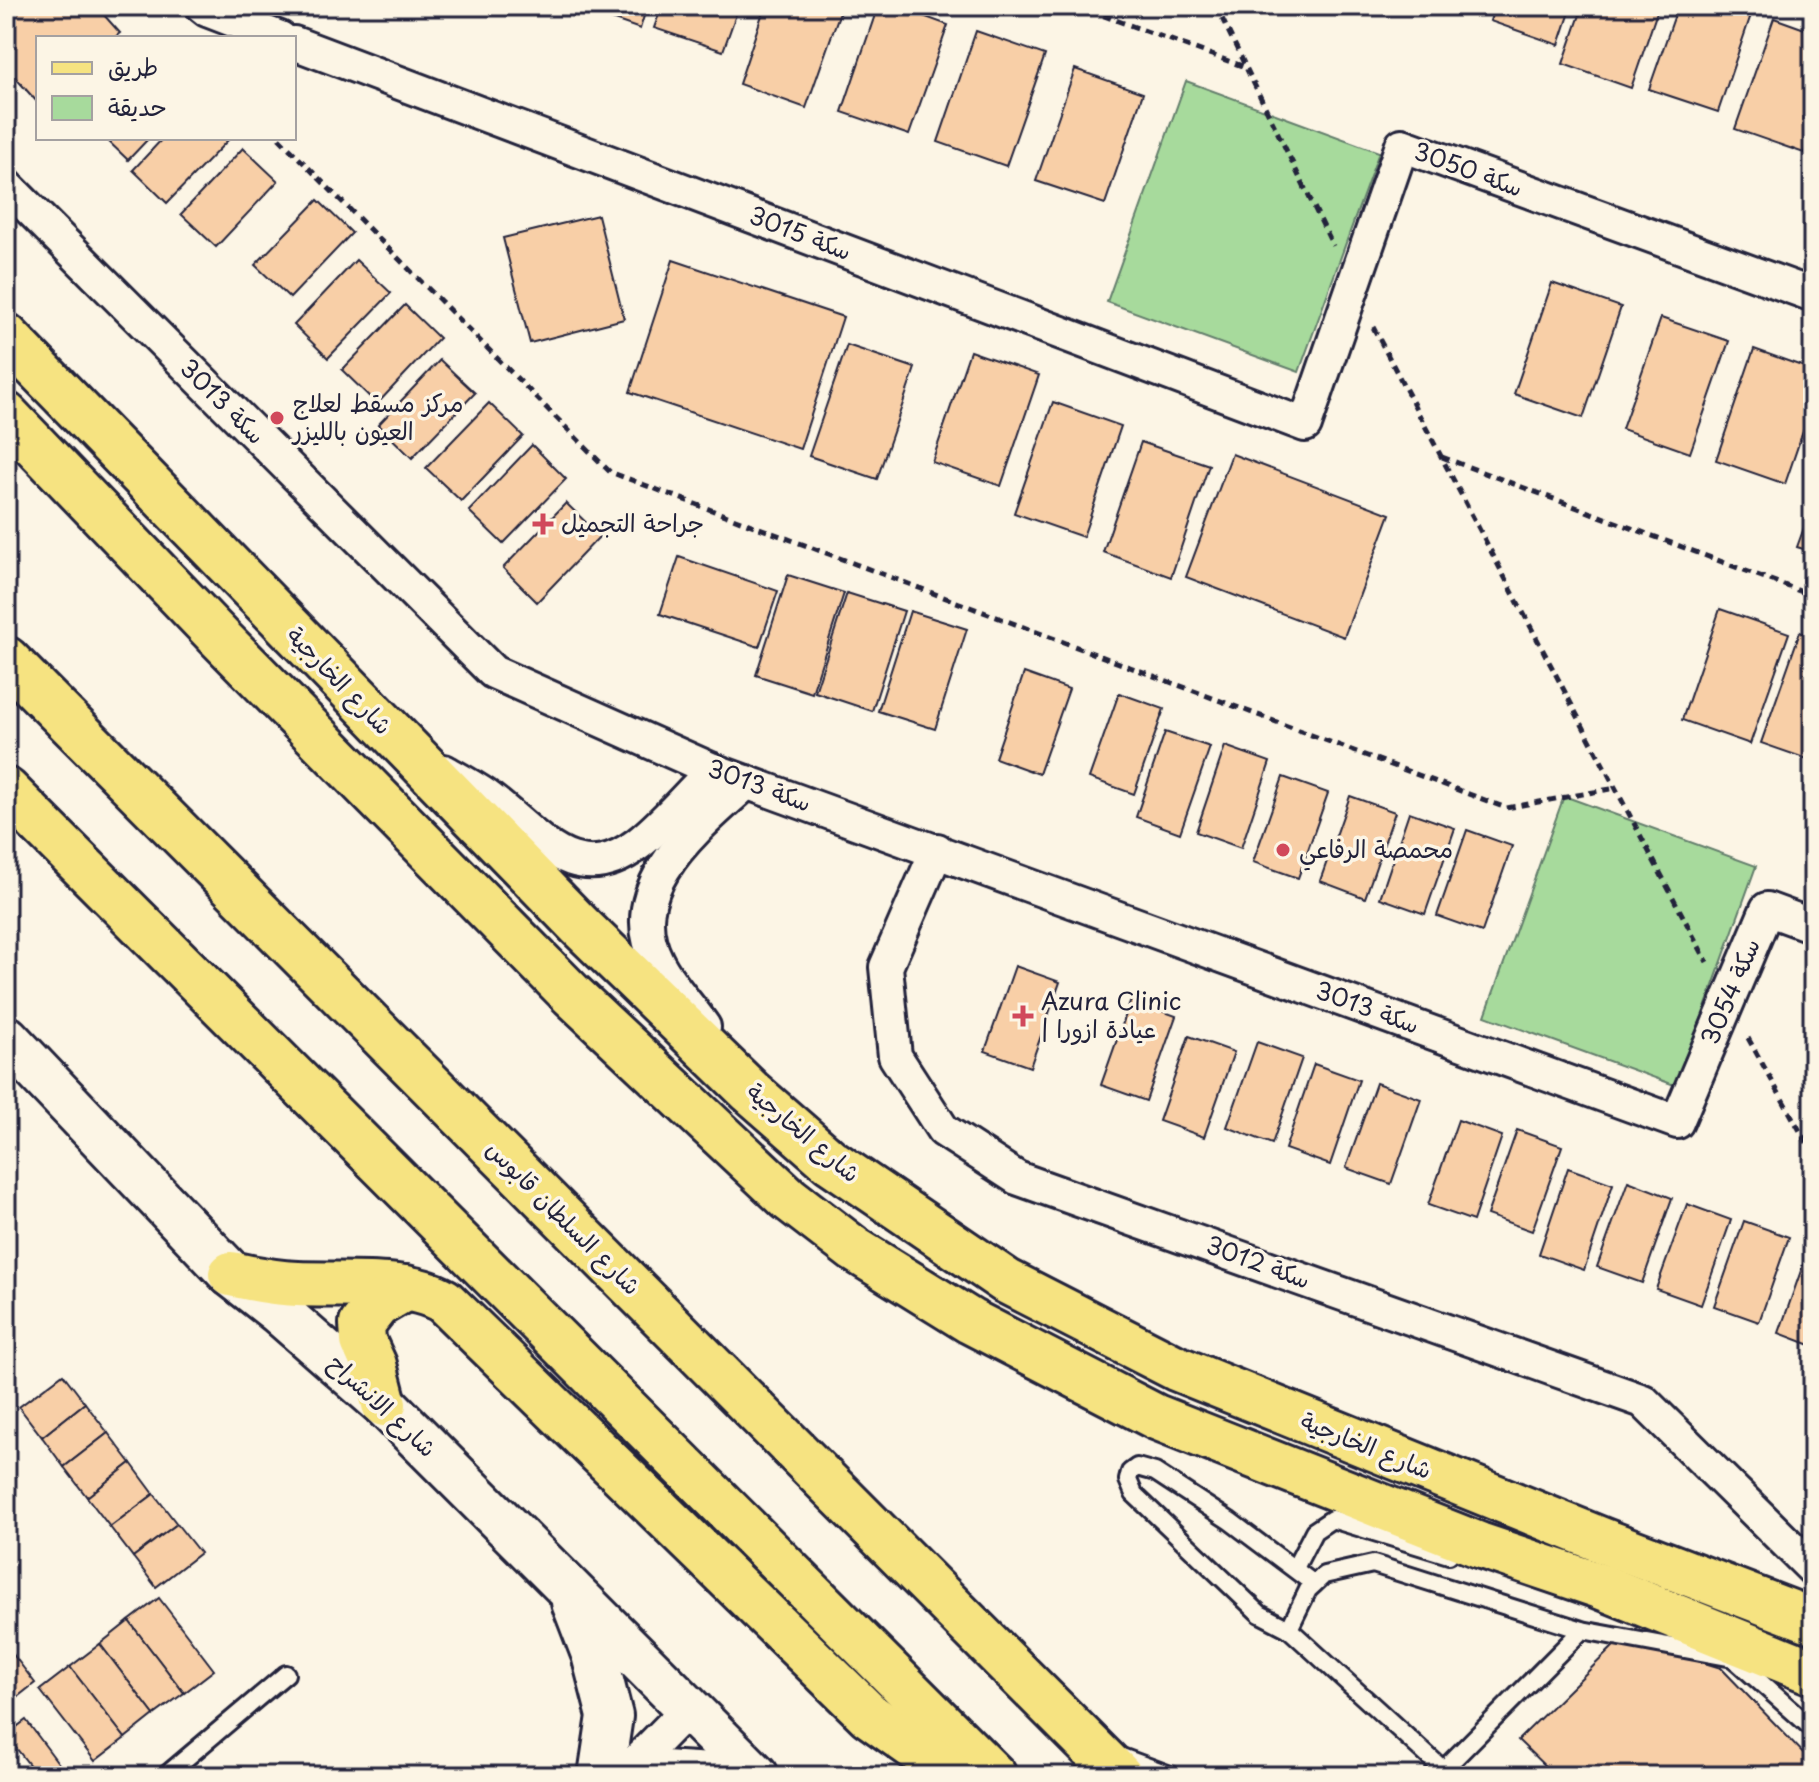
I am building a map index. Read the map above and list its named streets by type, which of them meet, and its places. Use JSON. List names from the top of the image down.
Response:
{
  "streets": {
    "main road": ["شارع الخارجية", "شارع السلطان قابوس"],
    "street": [
      "سكة 3050",
      "سكة 3015",
      "سكة 3013",
      "سكة 3054",
      "سكة 3012",
      "شارع الانشراح"
    ]
  },
  "crossings": [
    ["سكة 3050", "سكة 3015"],
    ["سكة 3013", "سكة 3054"],
    ["سكة 3013", "سكة 3012"]
  ],
  "places": {
    "other": ["مركز مسقط لعلاج العيون بالليزر", "محمصة الرفاعي"],
    "health": ["جراحة التجميل", "Azura Clinic | عيادة ازورا"]
  },
  "legend": ["طريق", "حديقة"]
}
